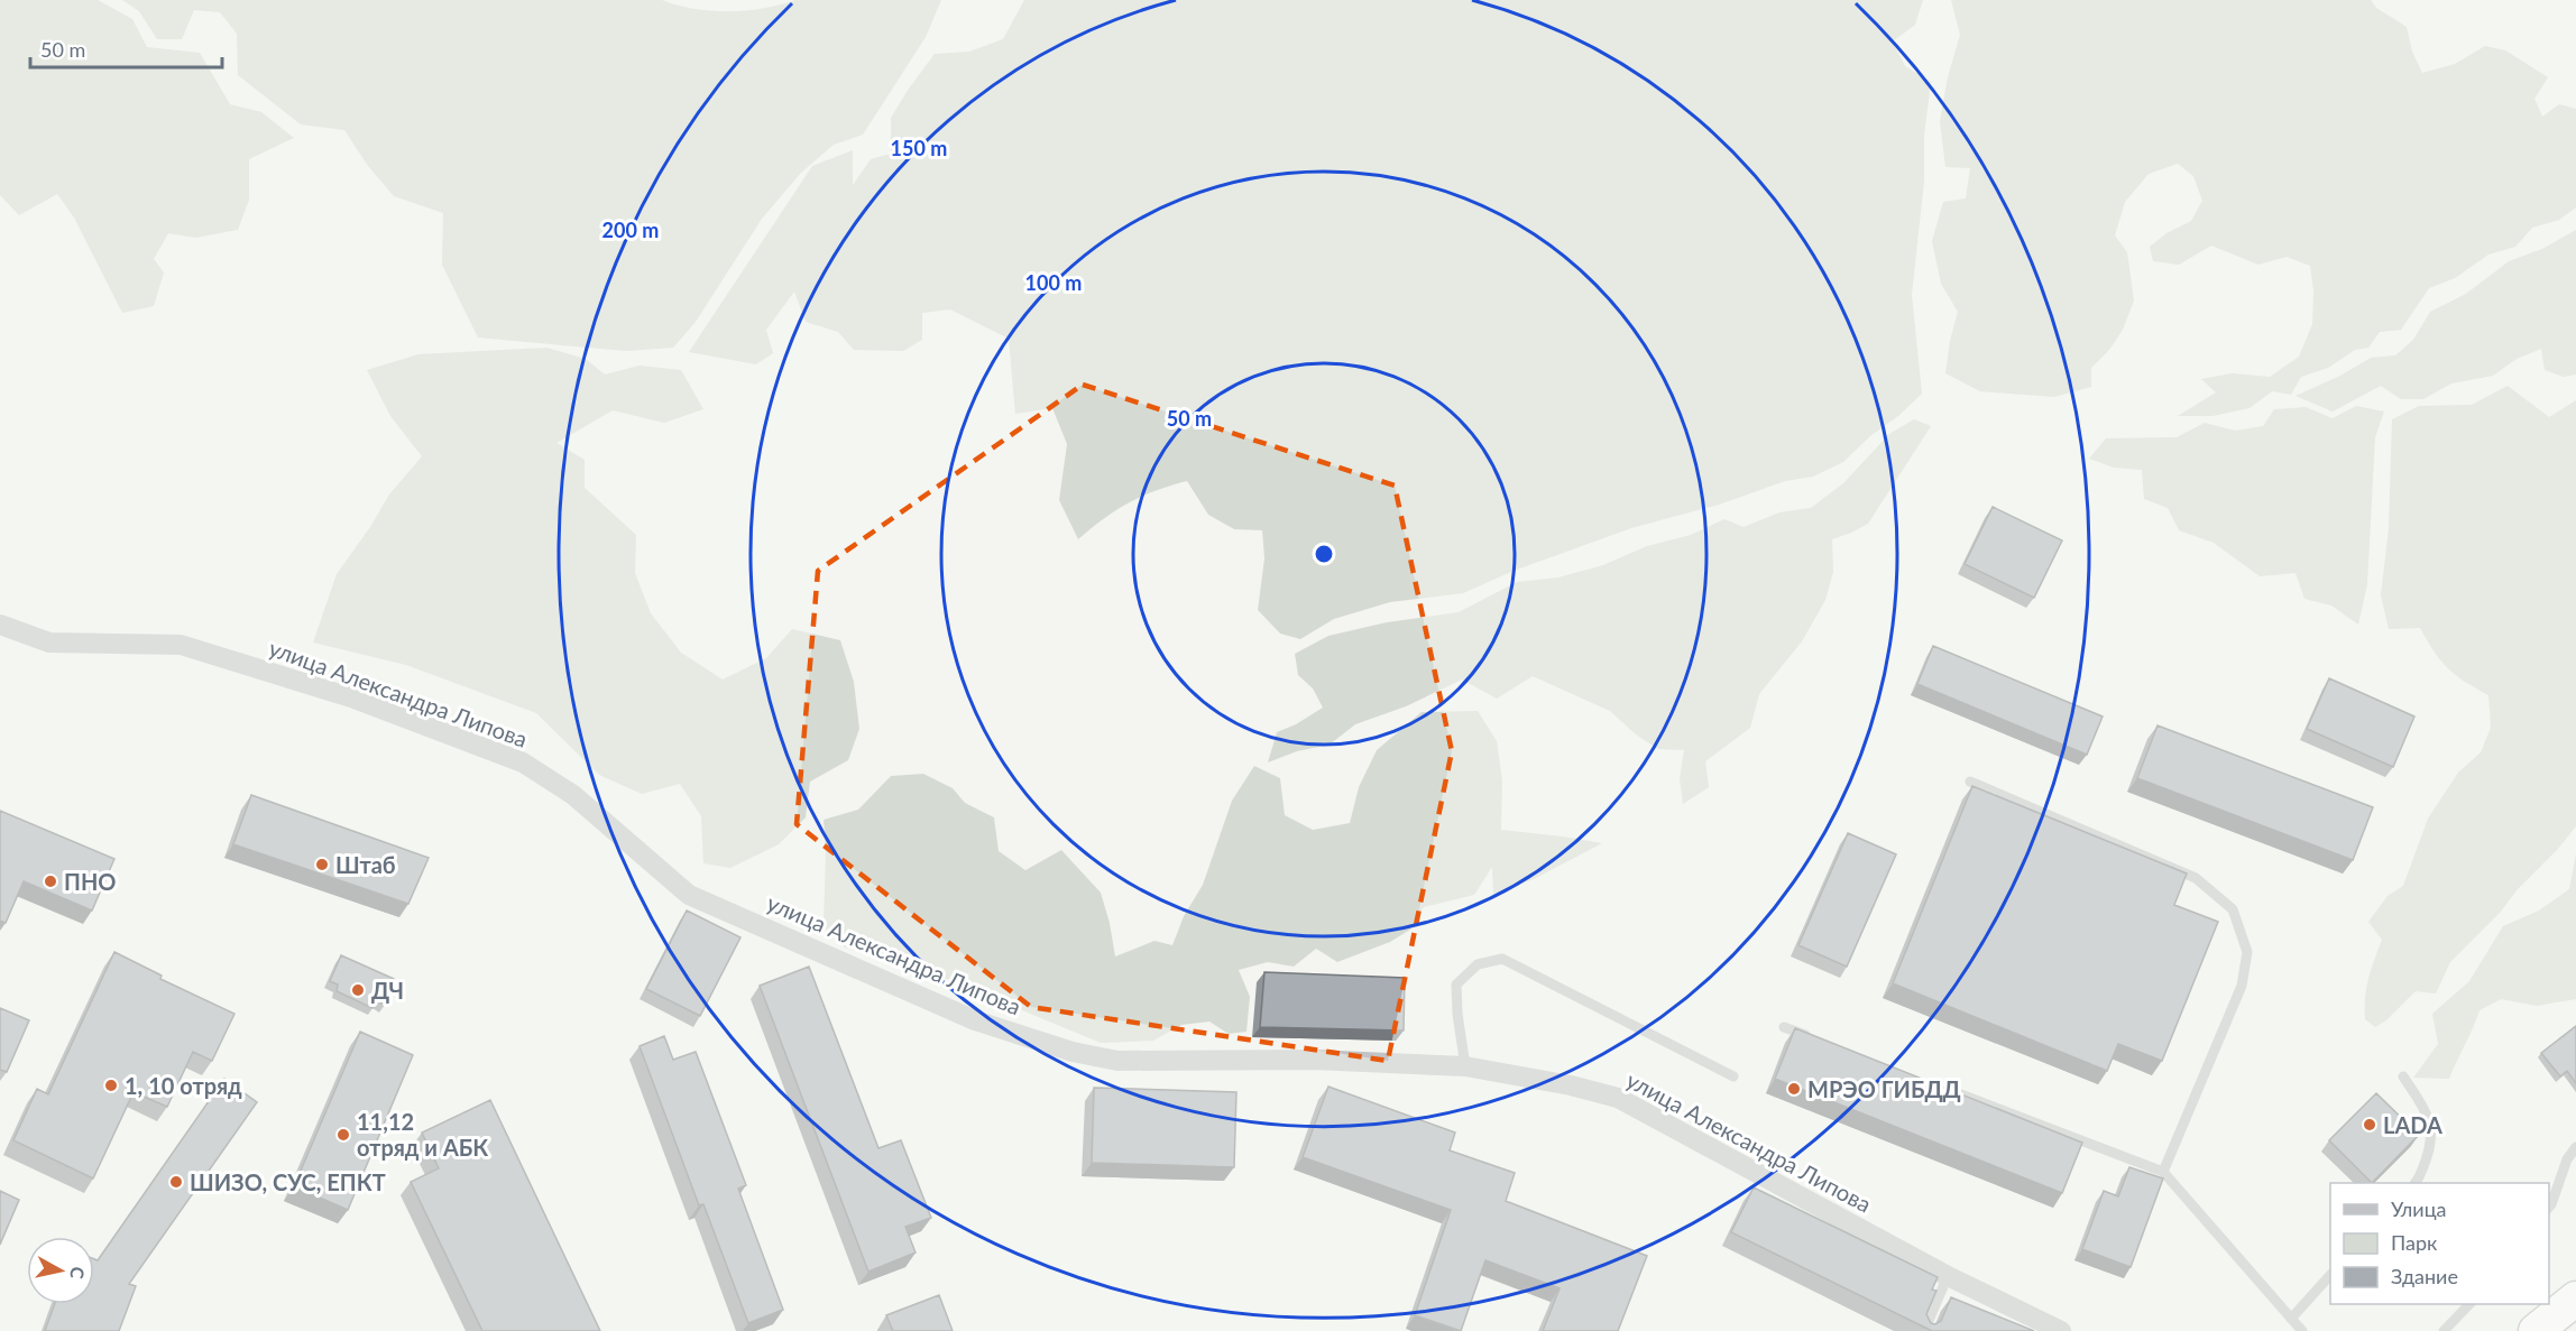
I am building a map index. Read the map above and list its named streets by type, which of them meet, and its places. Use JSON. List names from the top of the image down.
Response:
{
  "streets": {
    "street": ["улица Александра Липова"]
  },
  "places": [
    "Штаб",
    "ПНО",
    "ДЧ",
    "1, 10 отряд",
    "МРЭО ГИБДД",
    "LADA",
    "11,12 отряд и АБК",
    "ШИЗО, СУС, ЕПКТ"
  ],
  "legend": ["Улица", "Парк", "Здание"],
  "scale_bar": "50 m",
  "north": "right",
  "rings": [
    "150 m",
    "200 m",
    "100 m",
    "50 m"
  ]
}
